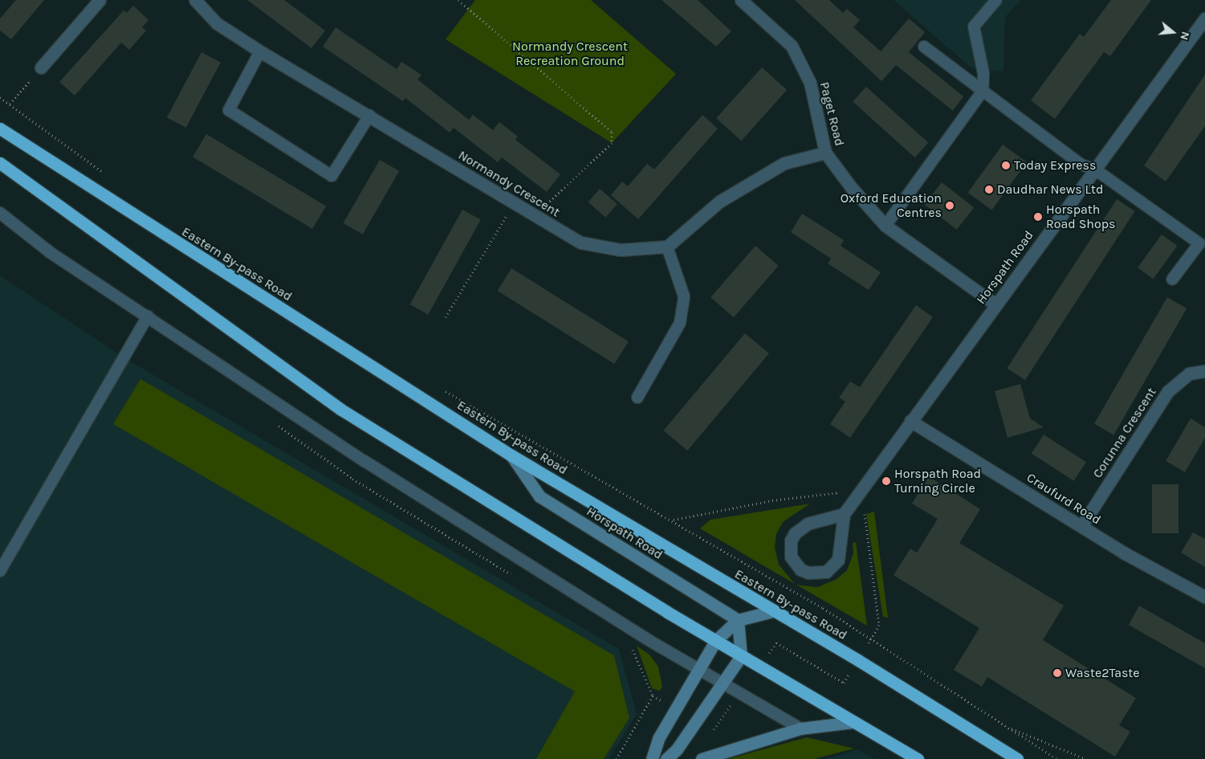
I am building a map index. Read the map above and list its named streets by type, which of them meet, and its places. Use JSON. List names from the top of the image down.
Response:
{
  "streets": {
    "highway": ["Eastern By-pass Road"],
    "street": [
      "Paget Road",
      "Normandy Crescent",
      "Horspath Road",
      "Corunna Crescent",
      "Craufurd Road"
    ]
  },
  "crossings": [
    ["Paget Road", "Horspath Road"],
    ["Eastern By-pass Road", "Horspath Road"],
    ["Horspath Road", "Craufurd Road"],
    ["Corunna Crescent", "Craufurd Road"]
  ],
  "parks": ["Normandy Crescent Recreation Ground"],
  "places": [
    "Today Express",
    "Daudhar News Ltd",
    "Oxford Education Centres",
    "Horspath Road Shops",
    "Horspath Road Turning Circle",
    "Waste2Taste"
  ],
  "north": "right"
}
